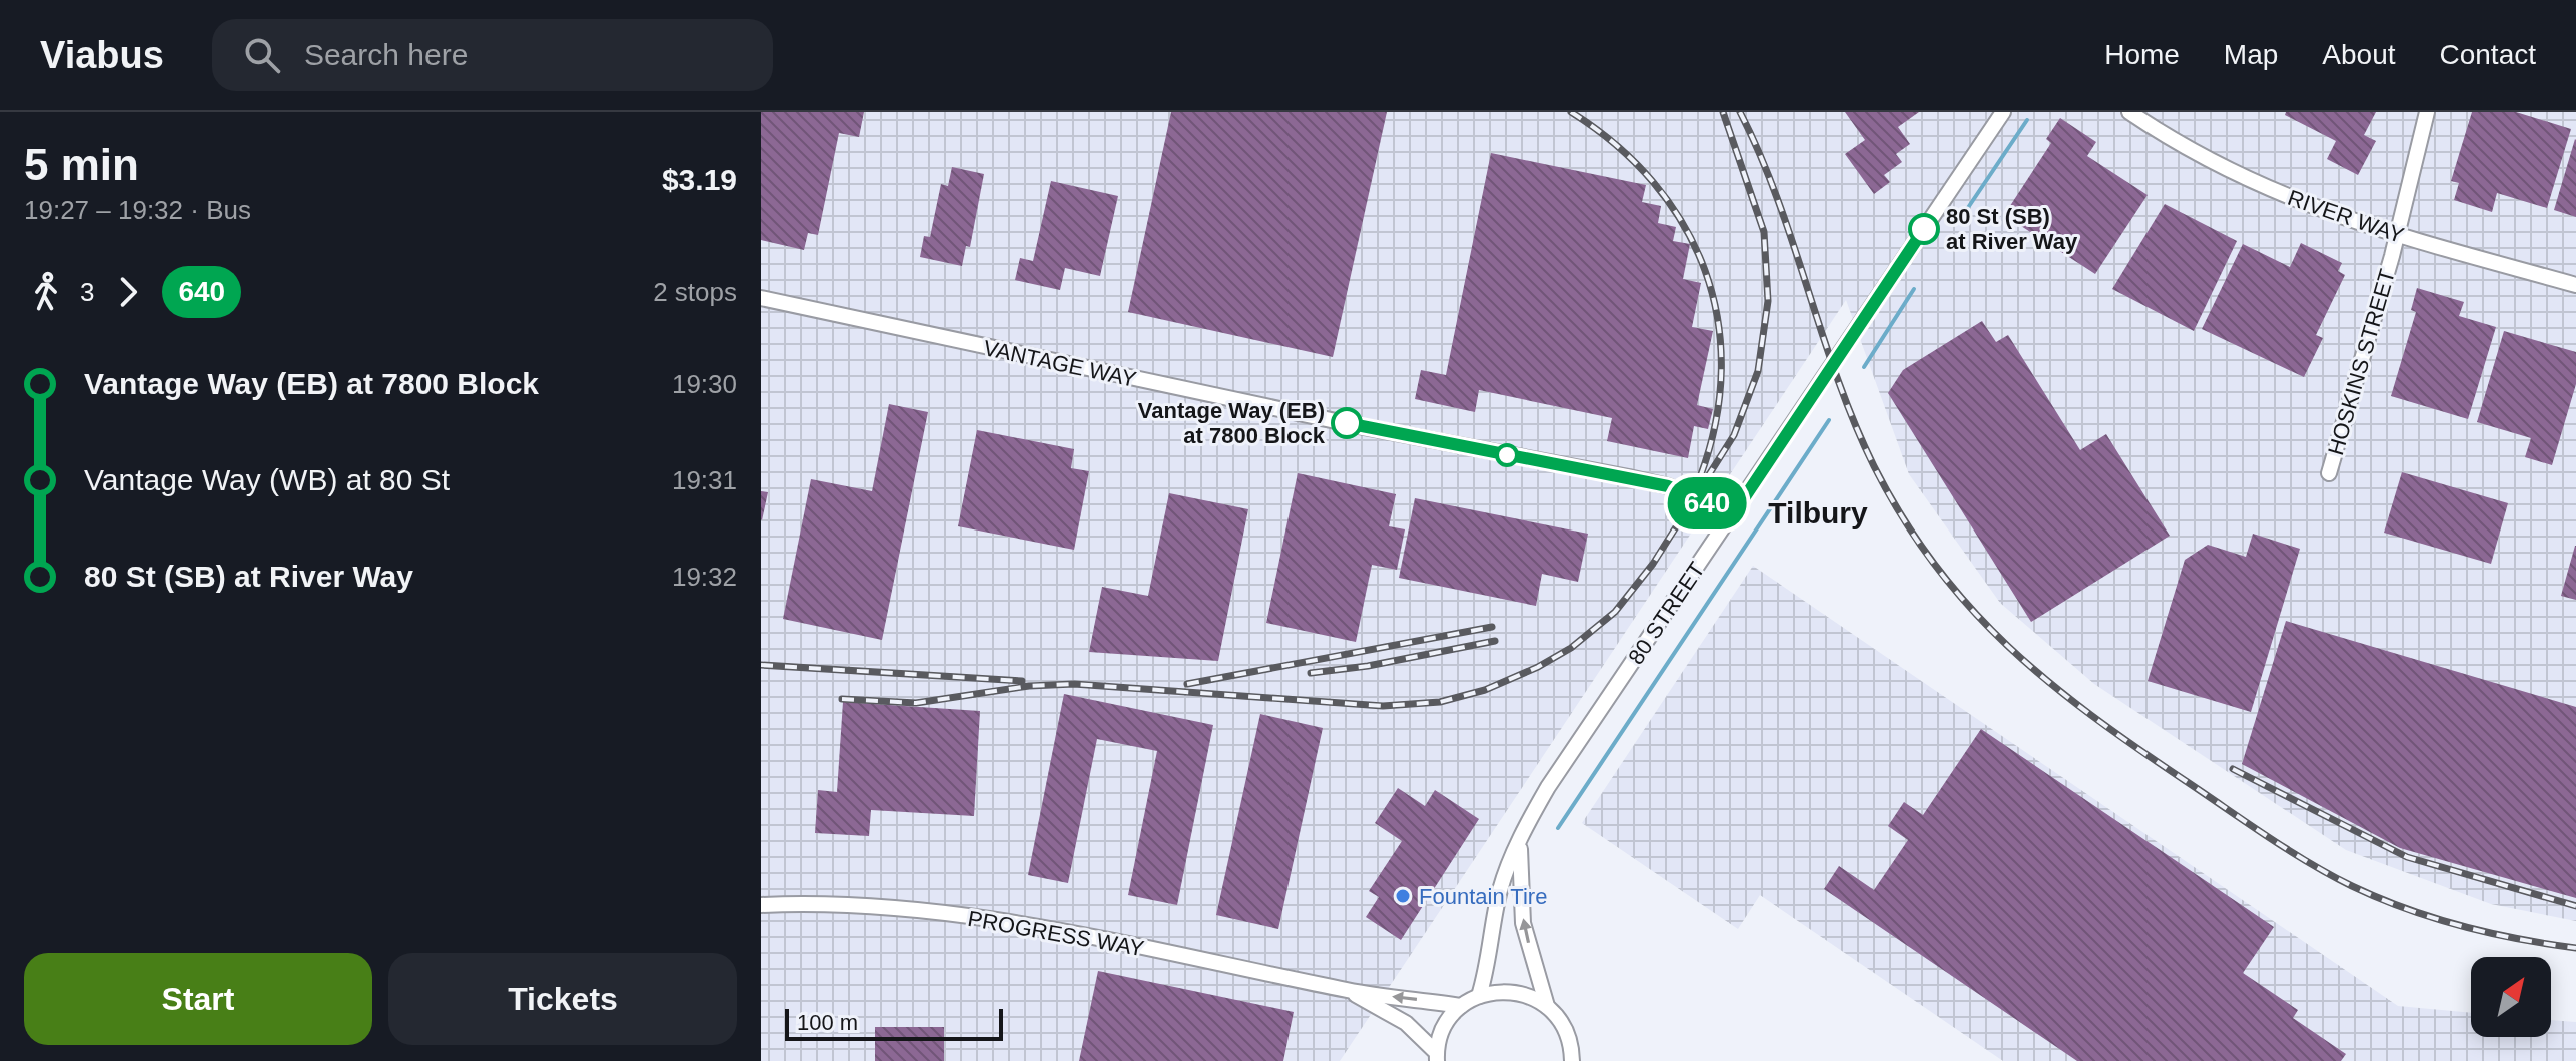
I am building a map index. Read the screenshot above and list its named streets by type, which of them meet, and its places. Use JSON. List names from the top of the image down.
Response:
{
  "streets": {
    "street": [
      "RIVER WAY",
      "HOSKINS STREET",
      "VANTAGE WAY",
      "80 STREET",
      "PROGRESS WAY"
    ]
  },
  "crossings": [
    ["RIVER WAY", "HOSKINS STREET"],
    ["VANTAGE WAY", "80 STREET"]
  ],
  "districts": ["Tilbury"],
  "places": ["80 St (SB) at River Way", "Vantage Way (EB) at 7800 Block", "Fountain Tire"],
  "lines": ["bus line 640"],
  "scale_bar": "100 m",
  "north": "top right",
  "page": {
    "header": "Viabus",
    "search": "Search here",
    "nav": [
      "Home",
      "Map",
      "About",
      "Contact"
    ],
    "heading": ["5 min", "19:27 – 19:32 · Bus", "$3.19"],
    "on_map": "640",
    "legs": ["3", "640", "2 stops"],
    "list": [
      {
        "name": "Vantage Way (EB) at 7800 Block",
        "value": "19:30"
      },
      {
        "name": "Vantage Way (WB) at 80 St",
        "value": "19:31"
      },
      {
        "name": "80 St (SB) at River Way",
        "value": "19:32"
      }
    ],
    "buttons": ["Start", "Tickets"],
    "scale": "100 m"
  }
}
